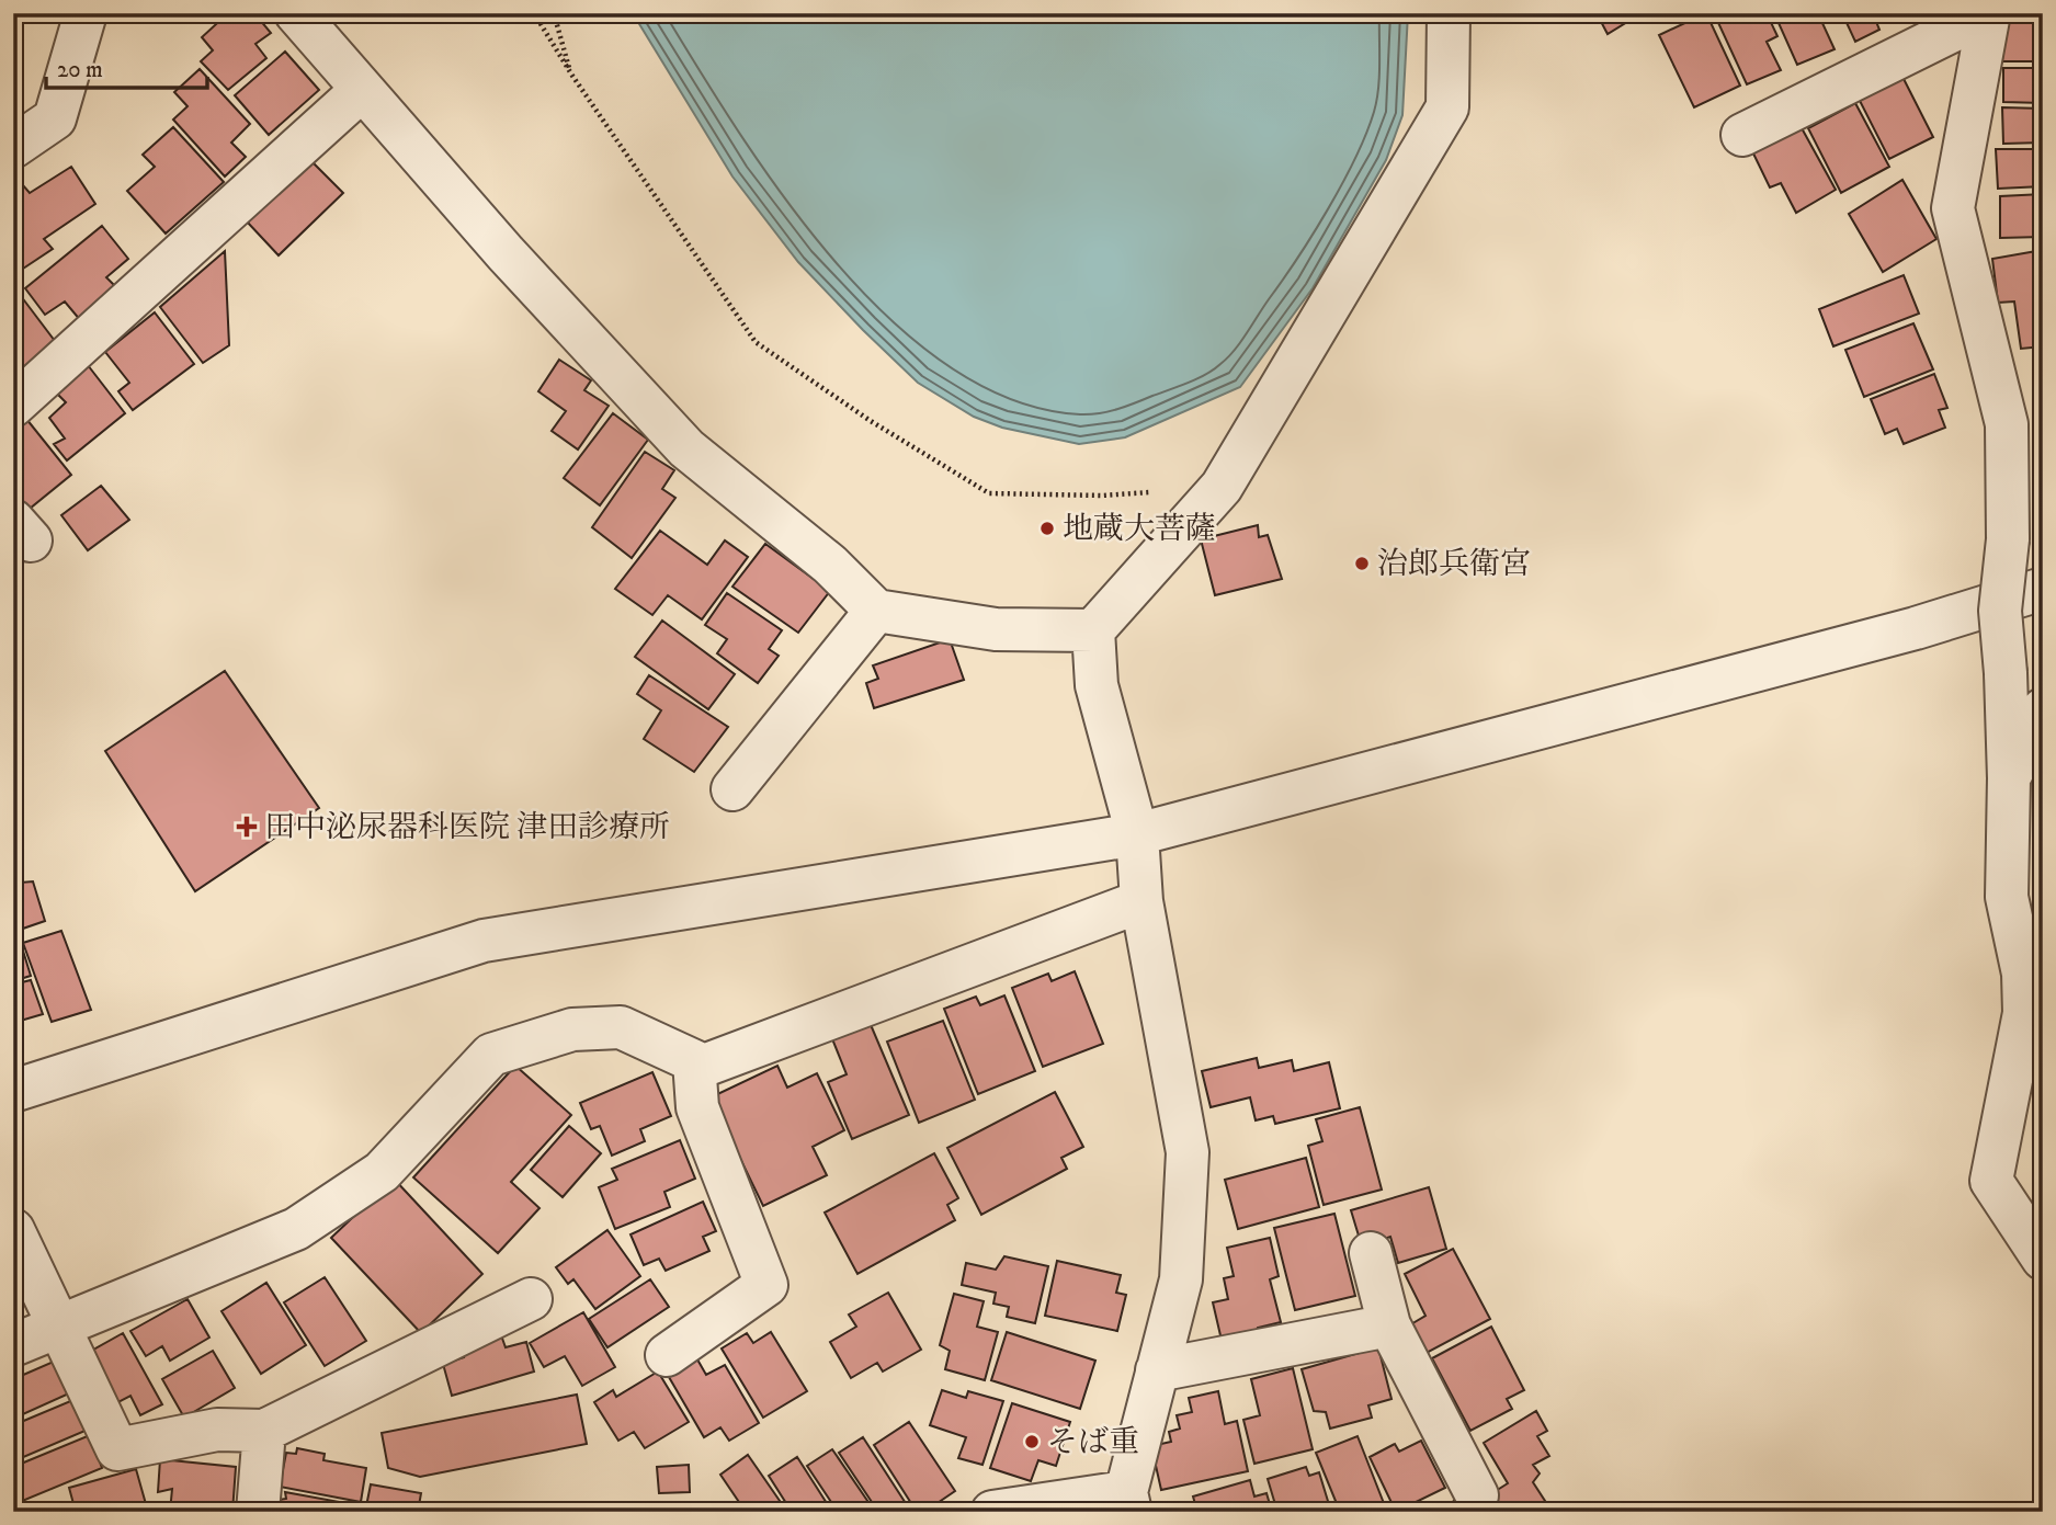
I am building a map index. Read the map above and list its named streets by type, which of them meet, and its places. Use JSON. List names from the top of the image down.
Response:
{
  "places": {
    "other": ["地蔵大菩薩", "治郎兵衛宮", "そば重"],
    "health": ["田中泌尿器科医院 津田診療所"]
  },
  "scale_bar": "20 m"
}
